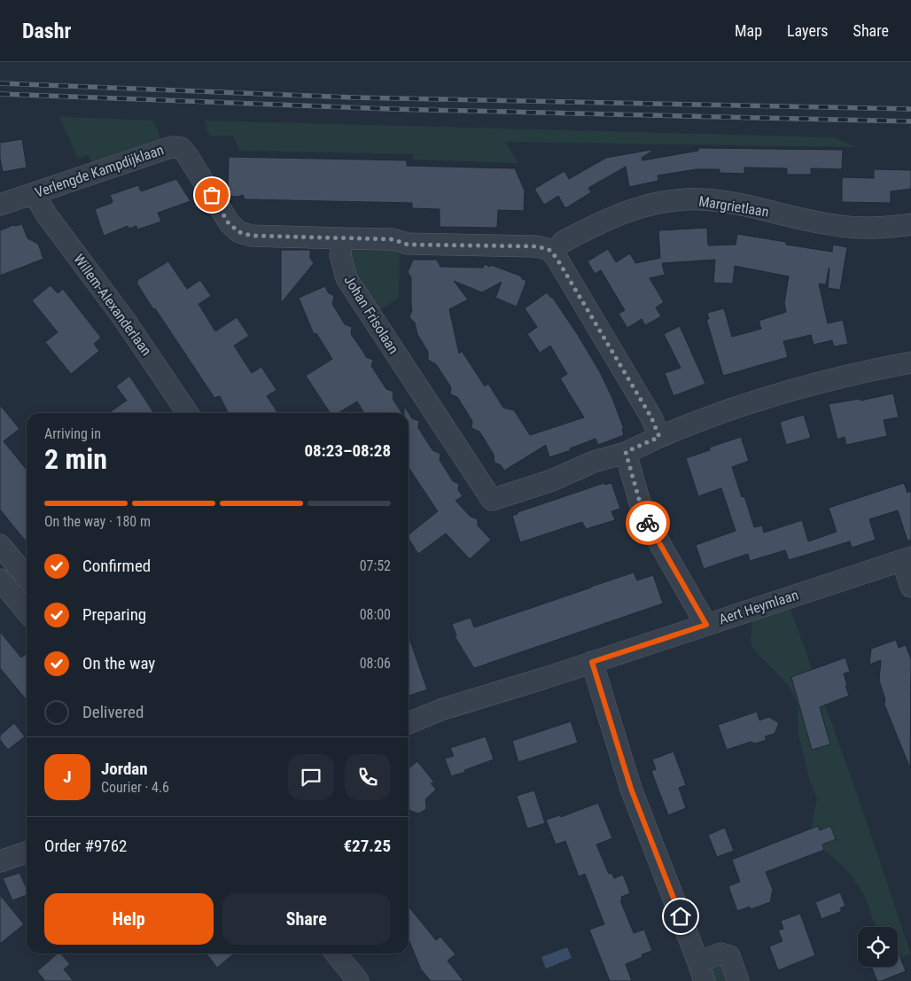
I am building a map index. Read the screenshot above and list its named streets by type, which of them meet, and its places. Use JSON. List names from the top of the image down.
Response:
{
  "streets": {
    "street": [
      "Verlengde Kampdijklaan",
      "Margrietlaan",
      "Willem-Alexanderlaan",
      "Johan Frisolaan",
      "Aert Heymlaan"
    ]
  },
  "crossings": [
    ["Verlengde Kampdijklaan", "Willem-Alexanderlaan"],
    ["Verlengde Kampdijklaan", "Johan Frisolaan"]
  ],
  "page": {
    "header": "Dashr",
    "nav": ["Map", "Layers", "Share"],
    "heading": ["2 min", "Arriving in", "08:23–08:28"],
    "panel": [
      "Jordan",
      "Courier · 4.6",
      "Order #9762",
      "€27.25"
    ],
    "bar": "On the way · 180 m",
    "list": [
      ["Confirmed", "07:52"],
      ["Preparing", "08:00"],
      ["On the way", "08:06"],
      "Delivered"
    ],
    "round": "J",
    "buttons": ["Help", "Share"]
  }
}
